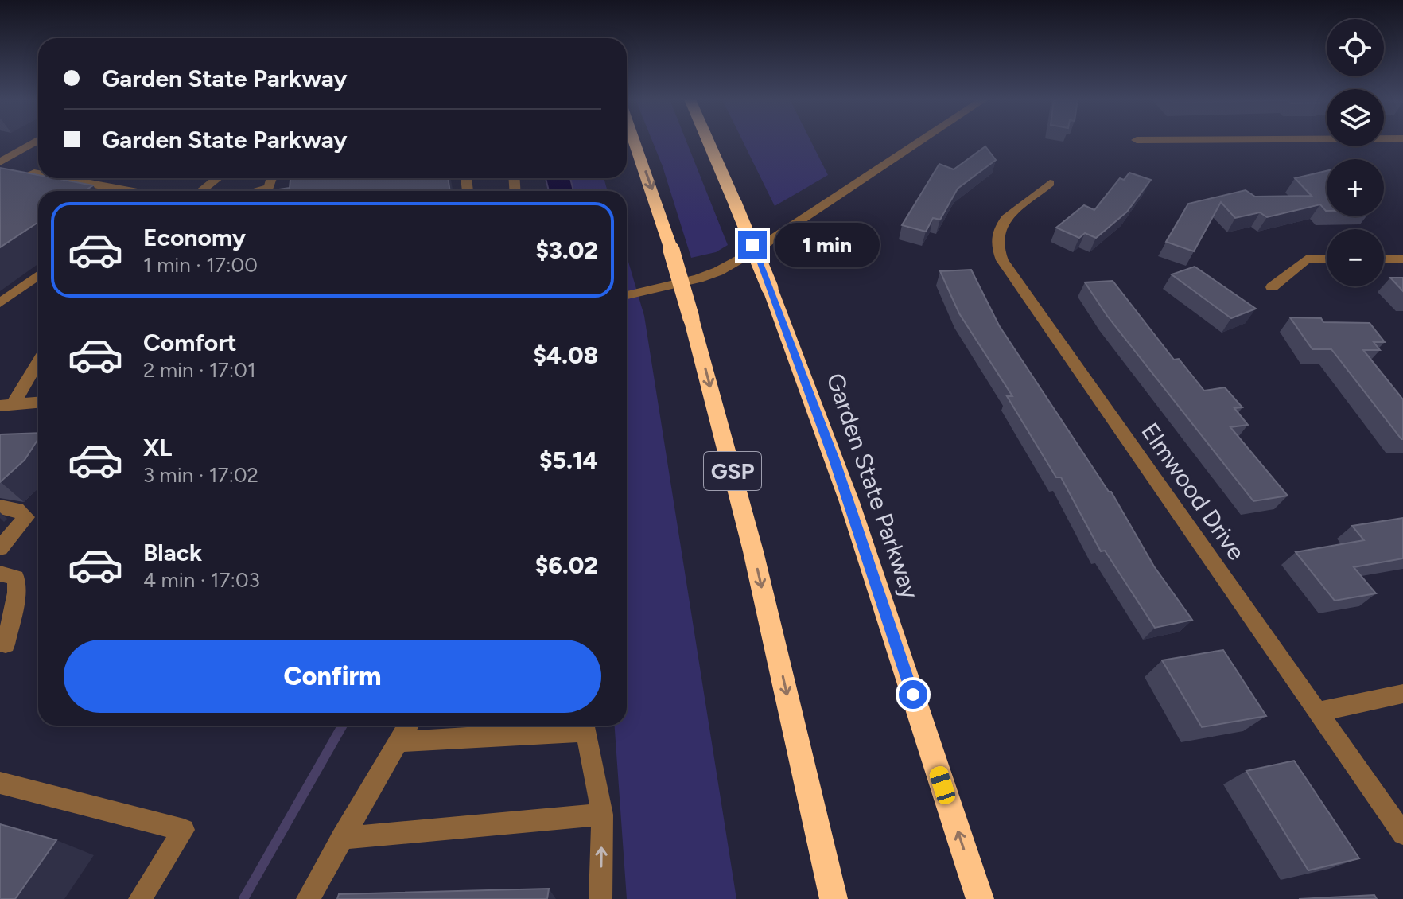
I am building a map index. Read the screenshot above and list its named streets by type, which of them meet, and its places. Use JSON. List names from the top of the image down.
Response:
{
  "streets": {
    "highway": ["GSP", "Garden State Parkway"],
    "street": ["Elmwood Drive"]
  },
  "page": {
    "map_buttons": ["+", "−"],
    "banner": ["Garden State Parkway", "Garden State Parkway"],
    "list": [
      {
        "name": "Economy",
        "note": "1 min · 17:00",
        "value": "$3.02"
      },
      {
        "name": "Comfort",
        "note": "2 min · 17:01",
        "value": "$4.08"
      },
      {
        "name": "XL",
        "note": "3 min · 17:02",
        "value": "$5.14"
      },
      {
        "name": "Black",
        "note": "4 min · 17:03",
        "value": "$6.02"
      }
    ],
    "bubble": "1 min",
    "buttons": "Confirm"
  }
}
